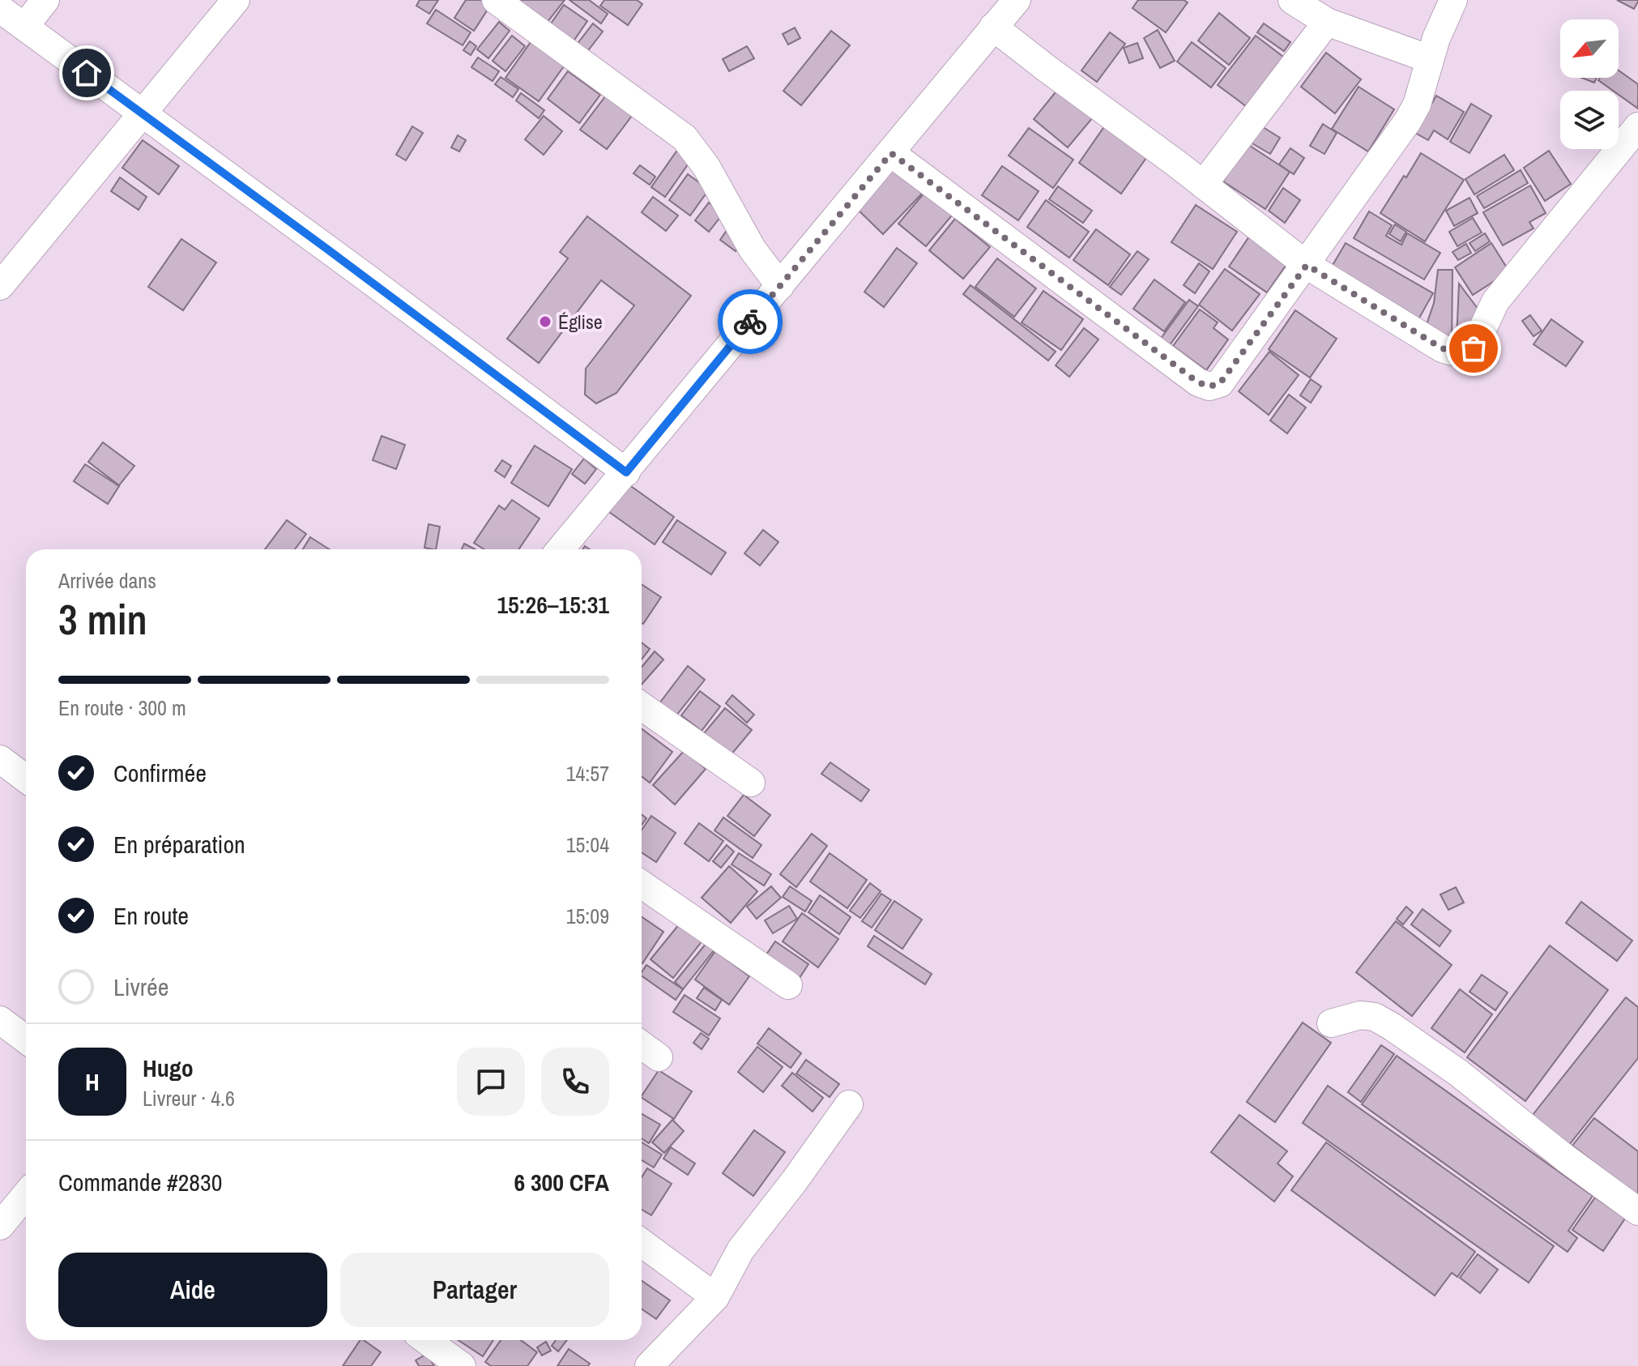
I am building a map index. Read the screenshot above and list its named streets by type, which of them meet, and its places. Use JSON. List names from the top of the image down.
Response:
{
  "places": ["Église"],
  "north": "bottom left",
  "page": {
    "heading": ["3 min", "Arrivée dans", "15:26–15:31"],
    "panel": [
      "Hugo",
      "Livreur · 4.6",
      "Commande #2830",
      "6 300 CFA"
    ],
    "bar": "En route · 300 m",
    "list": [
      ["Confirmée", "14:57"],
      ["En préparation", "15:04"],
      ["En route", "15:09"],
      "Livrée"
    ],
    "round": "H",
    "buttons": ["Aide", "Partager"]
  }
}
